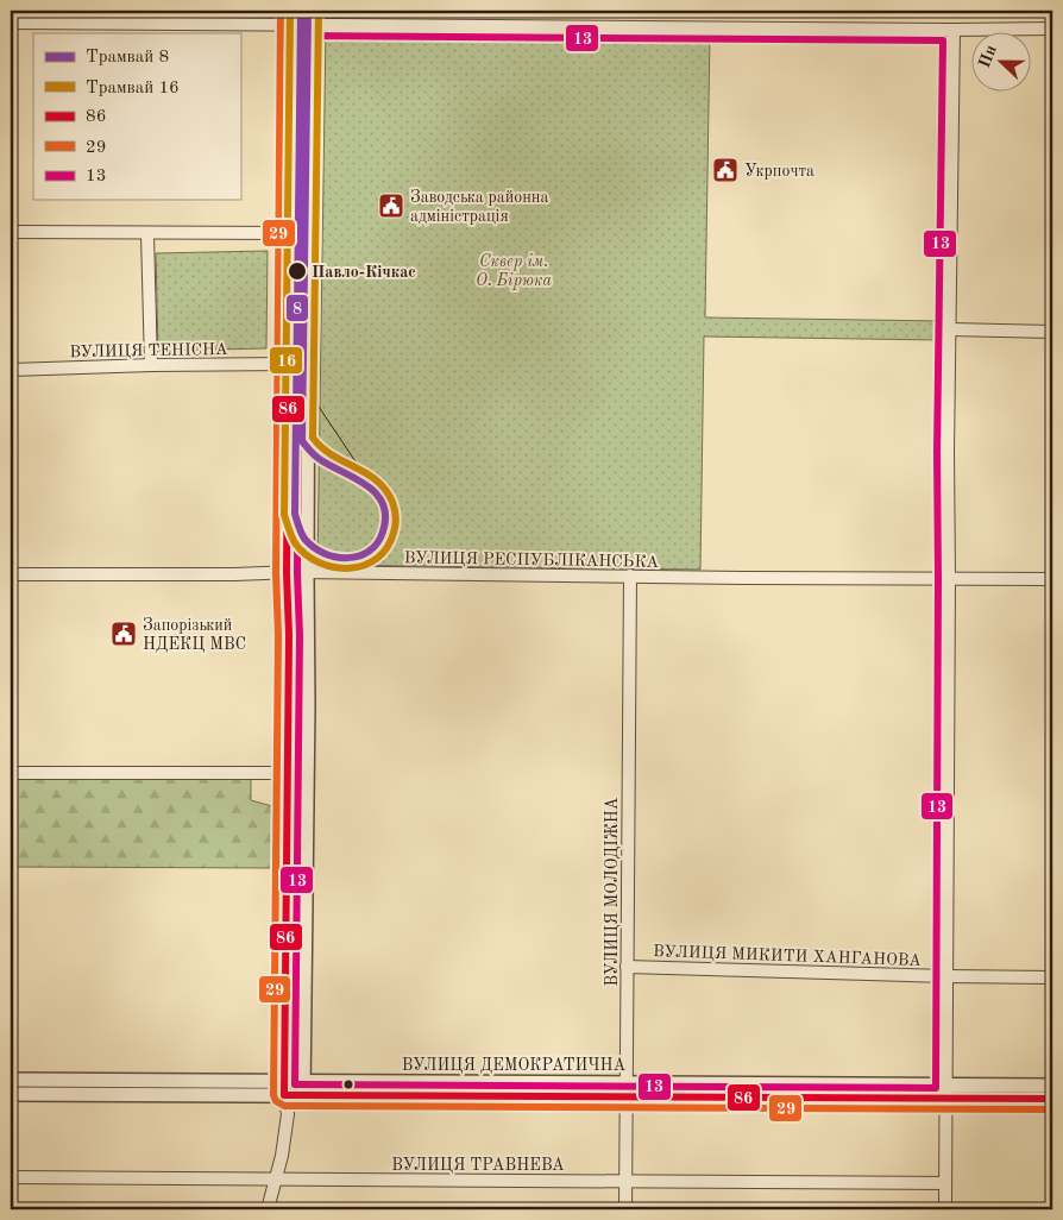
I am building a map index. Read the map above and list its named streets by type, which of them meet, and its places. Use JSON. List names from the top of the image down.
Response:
{
  "streets": {
    "street": [
      "ВУЛИЦЯ ТЕНІСНА",
      "ВУЛИЦЯ РЕСПУБЛІКАНСЬКА",
      "ВУЛИЦЯ МОЛОДІЖНА",
      "ВУЛИЦЯ МИКИТИ ХАНГАНОВА",
      "ВУЛИЦЯ ДЕМОКРАТИЧНА",
      "ВУЛИЦЯ ТРАВНЕВА"
    ]
  },
  "crossings": [
    ["ВУЛИЦЯ РЕСПУБЛІКАНСЬКА", "ВУЛИЦЯ МОЛОДІЖНА"],
    ["ВУЛИЦЯ МОЛОДІЖНА", "ВУЛИЦЯ МИКИТИ ХАНГАНОВА"],
    ["ВУЛИЦЯ МОЛОДІЖНА", "ВУЛИЦЯ ДЕМОКРАТИЧНА"],
    ["ВУЛИЦЯ МОЛОДІЖНА", "ВУЛИЦЯ ТРАВНЕВА"]
  ],
  "parks": ["Сквер ім. О. Бірюка"],
  "places": {
    "public building": ["Укрпочта", "Заводська районна адміністрація", "Запорізький НДЕКЦ МВС"],
    "other": ["Павло-Кічкас"]
  },
  "lines": [
    "tram line 8",
    "tram line 16",
    "transit line 86",
    "transit line 29",
    "transit line 13"
  ],
  "legend": [
    "Трамвай 8",
    "Трамвай 16",
    "86",
    "29",
    "13"
  ],
  "north": "left"
}
